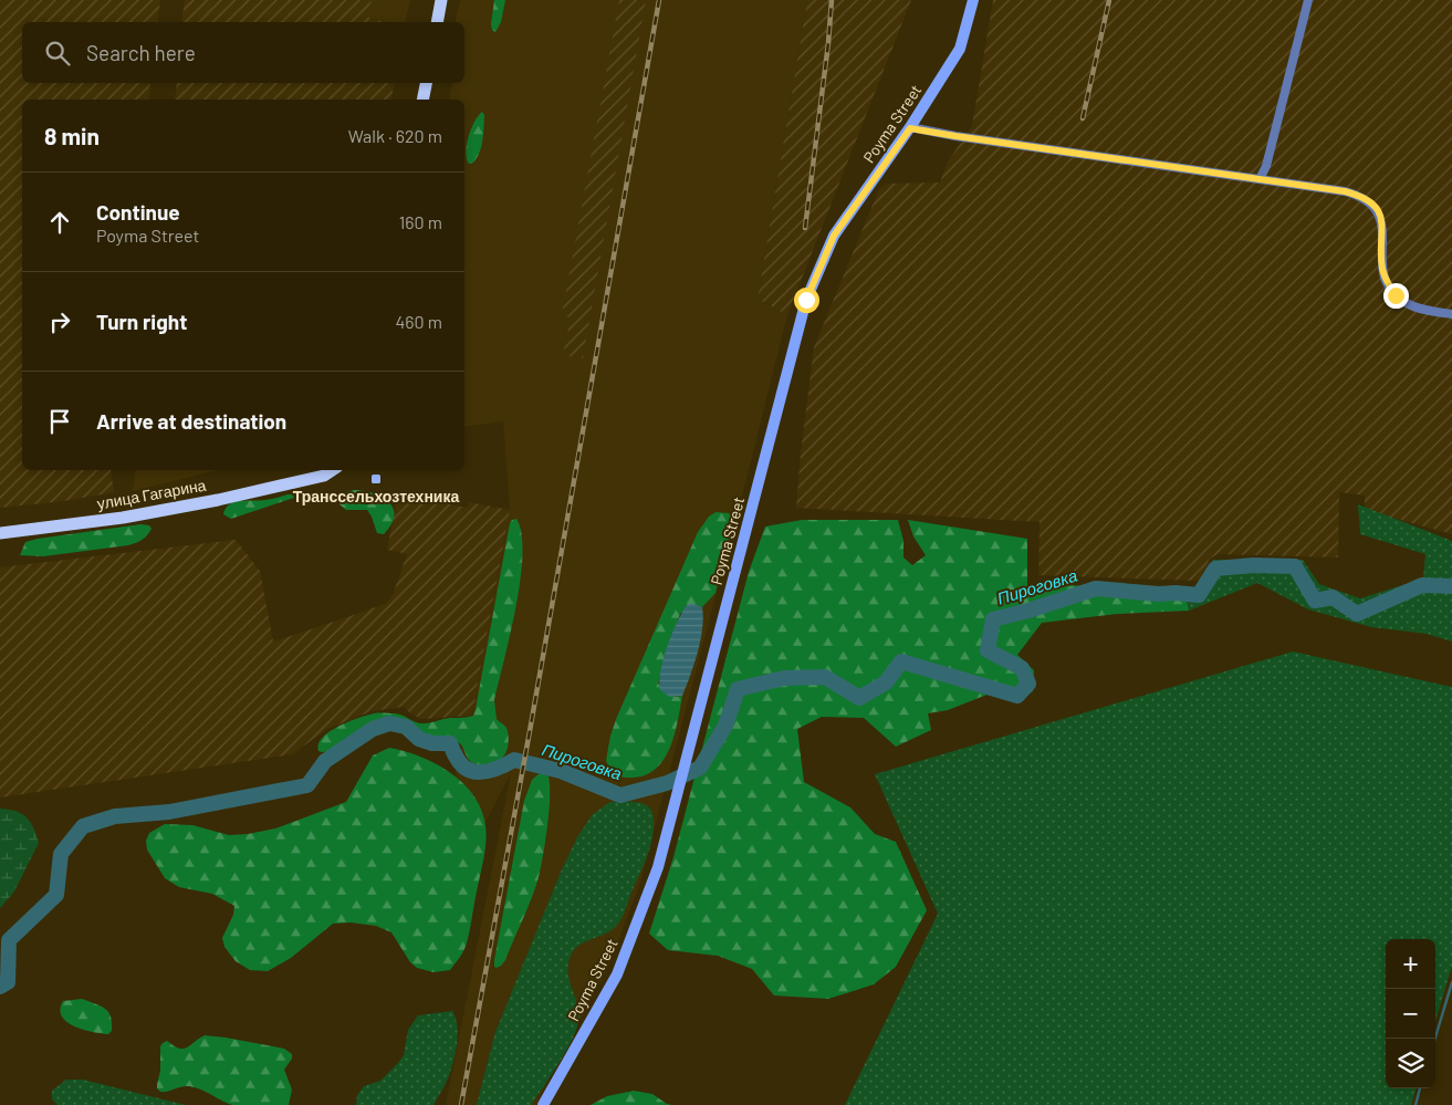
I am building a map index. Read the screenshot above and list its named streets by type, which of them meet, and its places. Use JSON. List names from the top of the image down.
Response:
{
  "streets": {
    "main road": ["Poyma Street", "улица Гагарина"]
  },
  "water": ["Пироговка"],
  "places": {
    "transit": ["Транссельхозтехника"]
  },
  "page": {
    "search": "Search here",
    "heading": ["8 min", "Walk · 620 m"],
    "list": [
      ["Continue", "Poyma Street", "160 m"],
      ["Turn right", "460 m"],
      "Arrive at destination"
    ],
    "map_buttons": ["+", "−"]
  }
}
